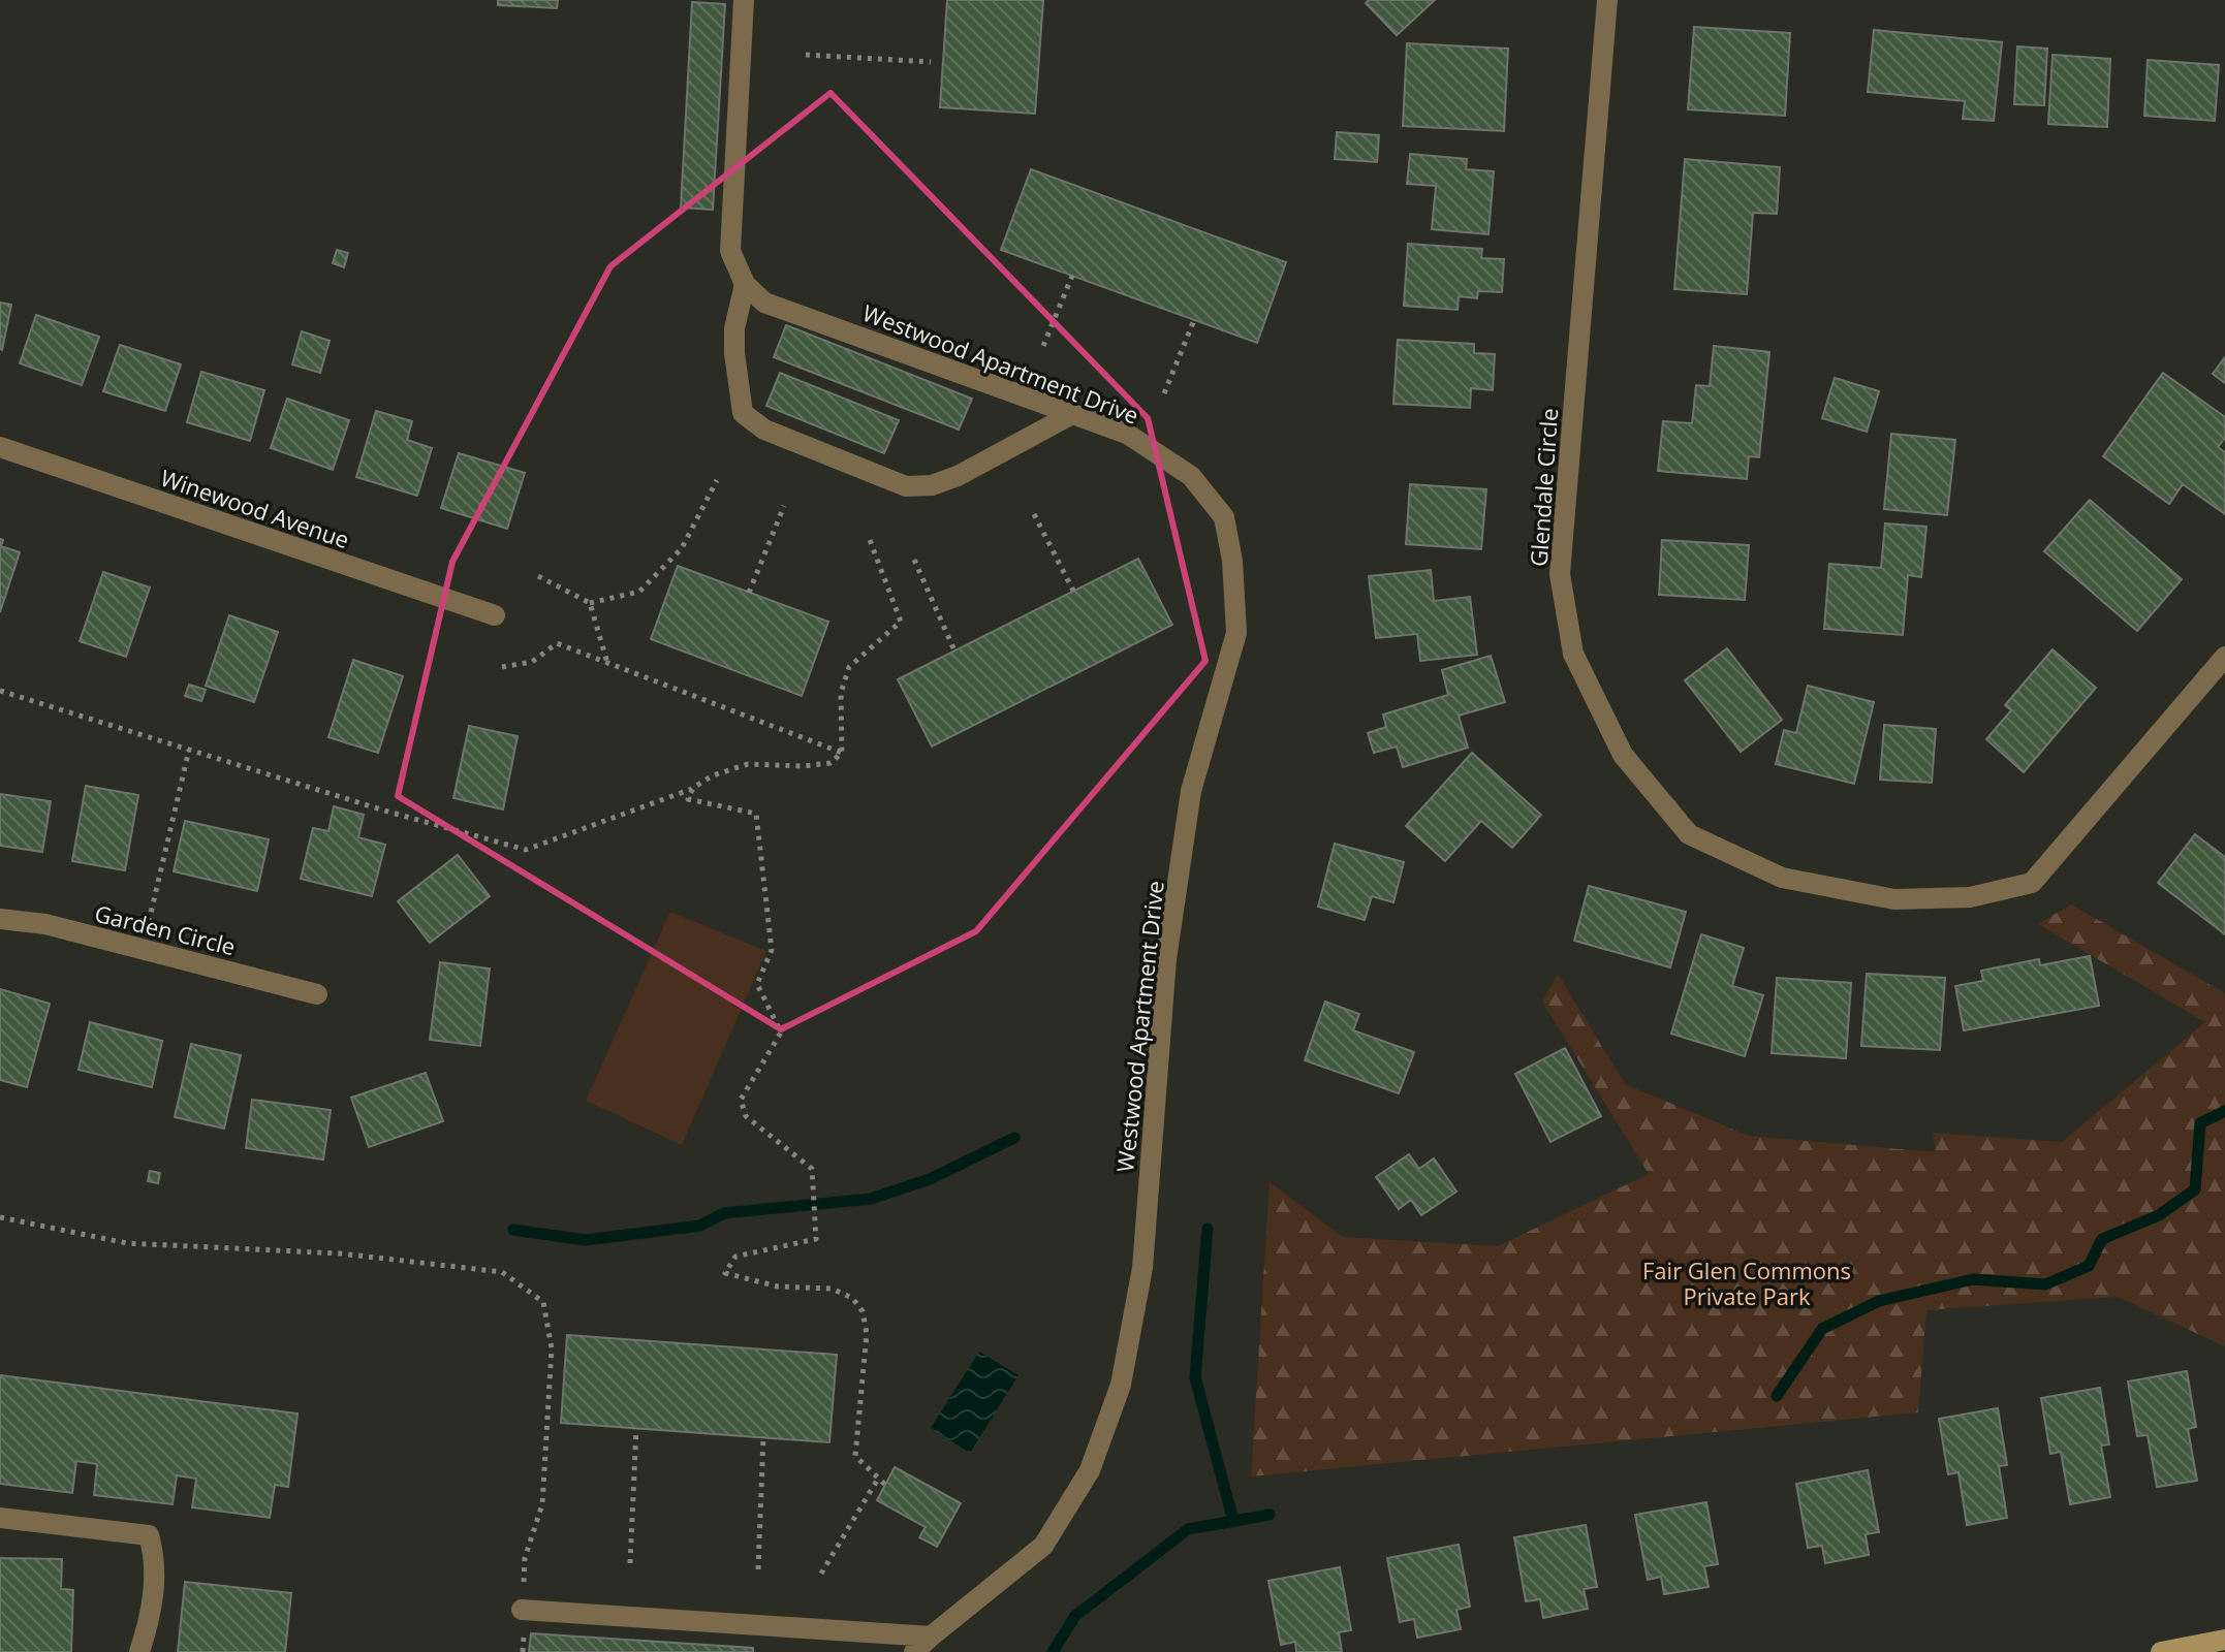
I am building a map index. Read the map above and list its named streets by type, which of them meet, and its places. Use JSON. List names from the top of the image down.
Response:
{
  "streets": {
    "street": [
      "Westwood Apartment Drive",
      "Glendale Circle",
      "Winewood Avenue",
      "Garden Circle"
    ]
  },
  "parks": ["Fair Glen Commons Private Park"]
}
